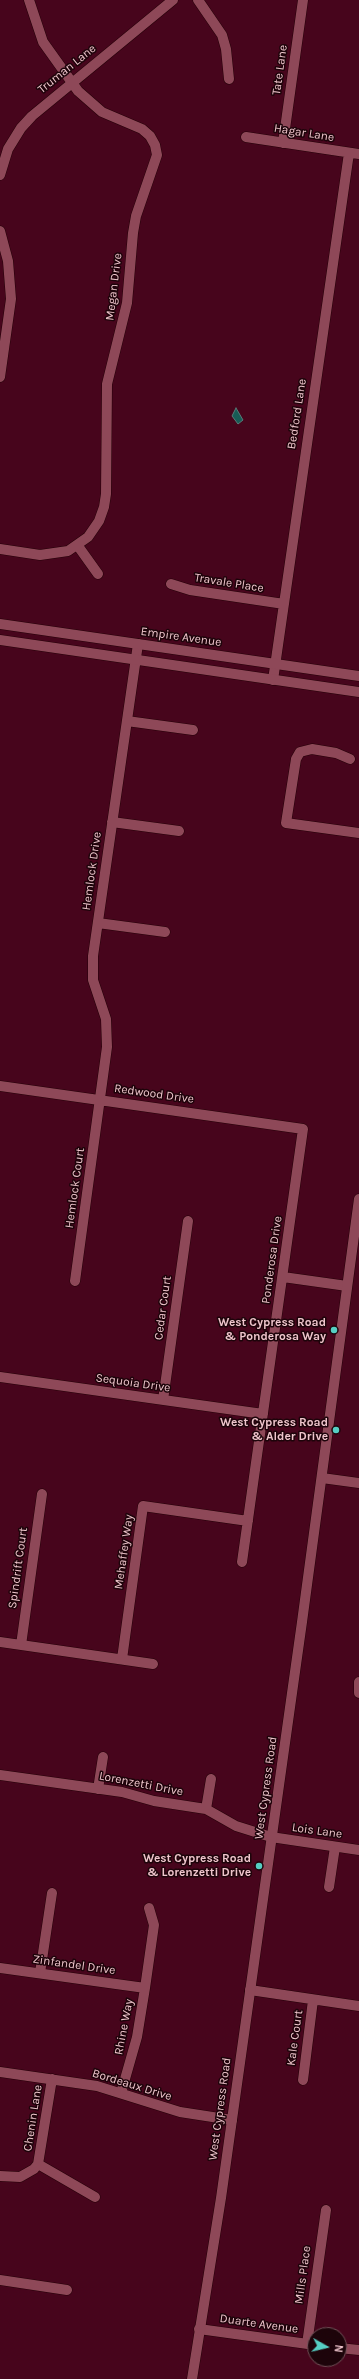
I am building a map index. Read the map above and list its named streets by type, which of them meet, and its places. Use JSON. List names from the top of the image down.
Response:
{
  "streets": {
    "street": [
      "Truman Lane",
      "Tate Lane",
      "Hagar Lane",
      "Megan Drive",
      "Bedford Lane",
      "Travale Place",
      "Empire Avenue",
      "Hemlock Drive",
      "Redwood Drive",
      "Hemlock Court",
      "Ponderosa Drive",
      "Cedar Court",
      "Sequoia Drive",
      "Mehaffey Way",
      "Spindrift Court",
      "Lorenzetti Drive",
      "West Cypress Road",
      "Lois Lane",
      "Zinfandel Drive",
      "Rhine Way",
      "Kale Court",
      "Bordeaux Drive",
      "Chenin Lane",
      "Mills Place",
      "Duarte Avenue"
    ]
  },
  "crossings": [
    ["Truman Lane", "Megan Drive"],
    ["Tate Lane", "Hagar Lane"],
    ["Hagar Lane", "Bedford Lane"],
    ["Bedford Lane", "Travale Place"],
    ["Bedford Lane", "Empire Avenue"],
    ["Empire Avenue", "Hemlock Drive"],
    ["Hemlock Drive", "Redwood Drive"],
    ["Hemlock Drive", "Hemlock Court"],
    ["Redwood Drive", "Hemlock Court"],
    ["Redwood Drive", "Ponderosa Drive"],
    ["Ponderosa Drive", "Sequoia Drive"],
    ["Ponderosa Drive", "Mehaffey Way"],
    ["Cedar Court", "Sequoia Drive"],
    ["Lorenzetti Drive", "West Cypress Road"],
    ["Lorenzetti Drive", "Lois Lane"],
    ["West Cypress Road", "Lois Lane"],
    ["West Cypress Road", "Bordeaux Drive"],
    ["West Cypress Road", "Duarte Avenue"],
    ["Zinfandel Drive", "Rhine Way"],
    ["Rhine Way", "Bordeaux Drive"],
    ["Bordeaux Drive", "Chenin Lane"]
  ],
  "places": ["West Cypress Road & Ponderosa Way", "West Cypress Road & Alder Drive", "West Cypress Road & Lorenzetti Drive"],
  "north": "right"
}
